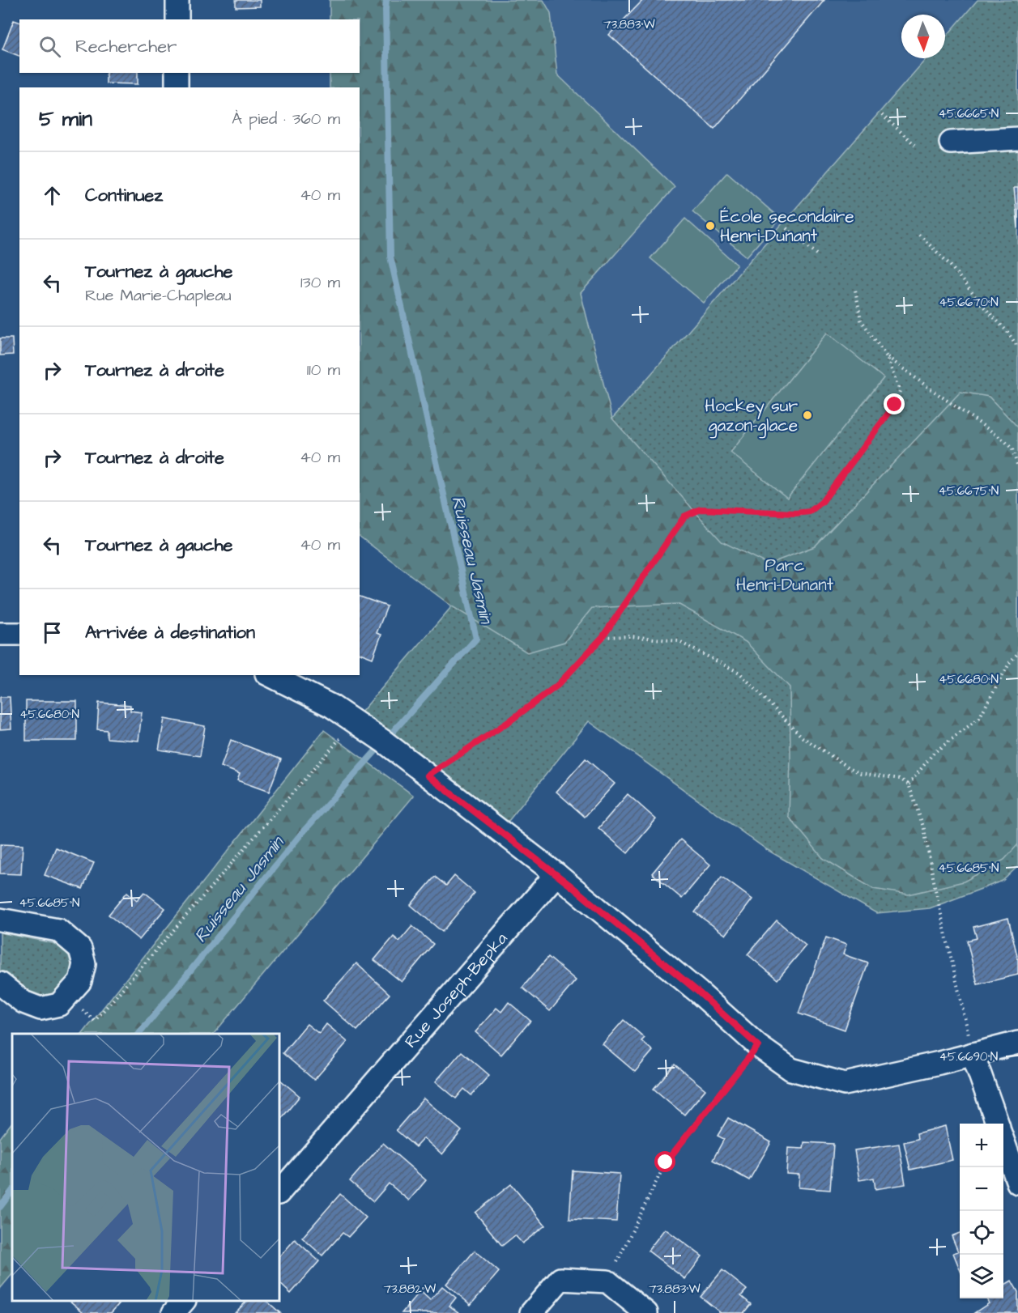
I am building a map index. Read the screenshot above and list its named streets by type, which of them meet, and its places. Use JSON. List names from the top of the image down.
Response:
{
  "streets": {
    "street": ["Rue Joseph-Bepka"]
  },
  "water": ["Ruisseau Jasmin"],
  "parks": ["Parc Henri-Dunant"],
  "places": ["École secondaire Henri-Dunant", "Hockey sur gazon-glace"],
  "north": "bottom",
  "page": {
    "search": "Rechercher",
    "heading": ["5 min", "À pied · 360 m"],
    "list": [
      ["Continuez", "40 m"],
      ["Tournez à gauche", "Rue Marie-Chapleau", "130 m"],
      ["Tournez à droite", "110 m"],
      ["Tournez à droite", "40 m"],
      ["Tournez à gauche", "40 m"],
      "Arrivée à destination"
    ],
    "map_buttons": ["+", "−"]
  },
  "coordinates": [
    "73.883°W",
    "45.6665°N",
    "45.6670°N",
    "45.6675°N",
    "45.6680°N",
    "45.6685°N",
    "45.6690°N",
    "73.882°W"
  ]
}
